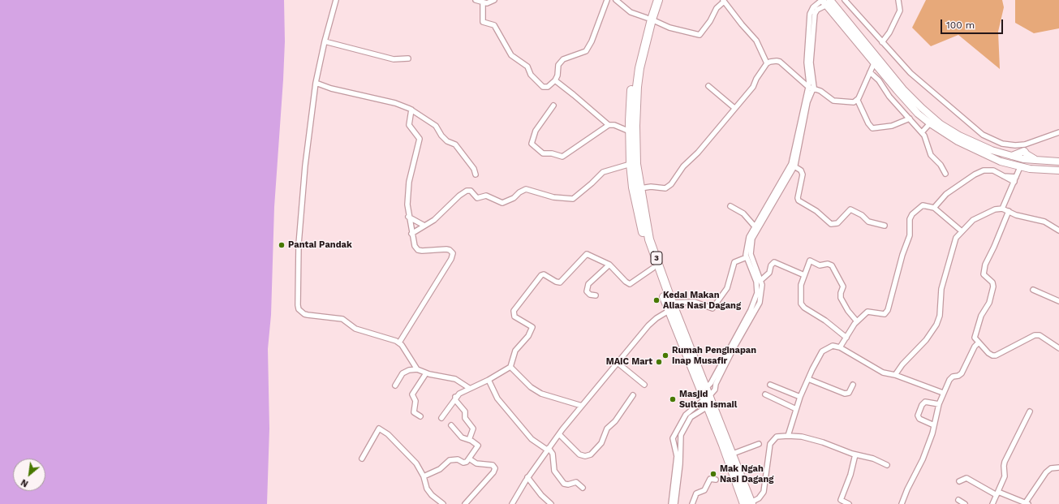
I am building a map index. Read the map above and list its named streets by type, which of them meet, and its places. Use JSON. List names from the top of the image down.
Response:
{
  "streets": {
    "highway": ["3"]
  },
  "places": [
    "Pantai Pandak",
    "Kedai Makan Alias Nasi Dagang",
    "Rumah Penginapan Inap Musafir",
    "MAIC Mart",
    "Masjid Sultan Ismail",
    "Mak Ngah Nasi Dagang"
  ],
  "scale_bar": "100 m",
  "north": "bottom left"
}
